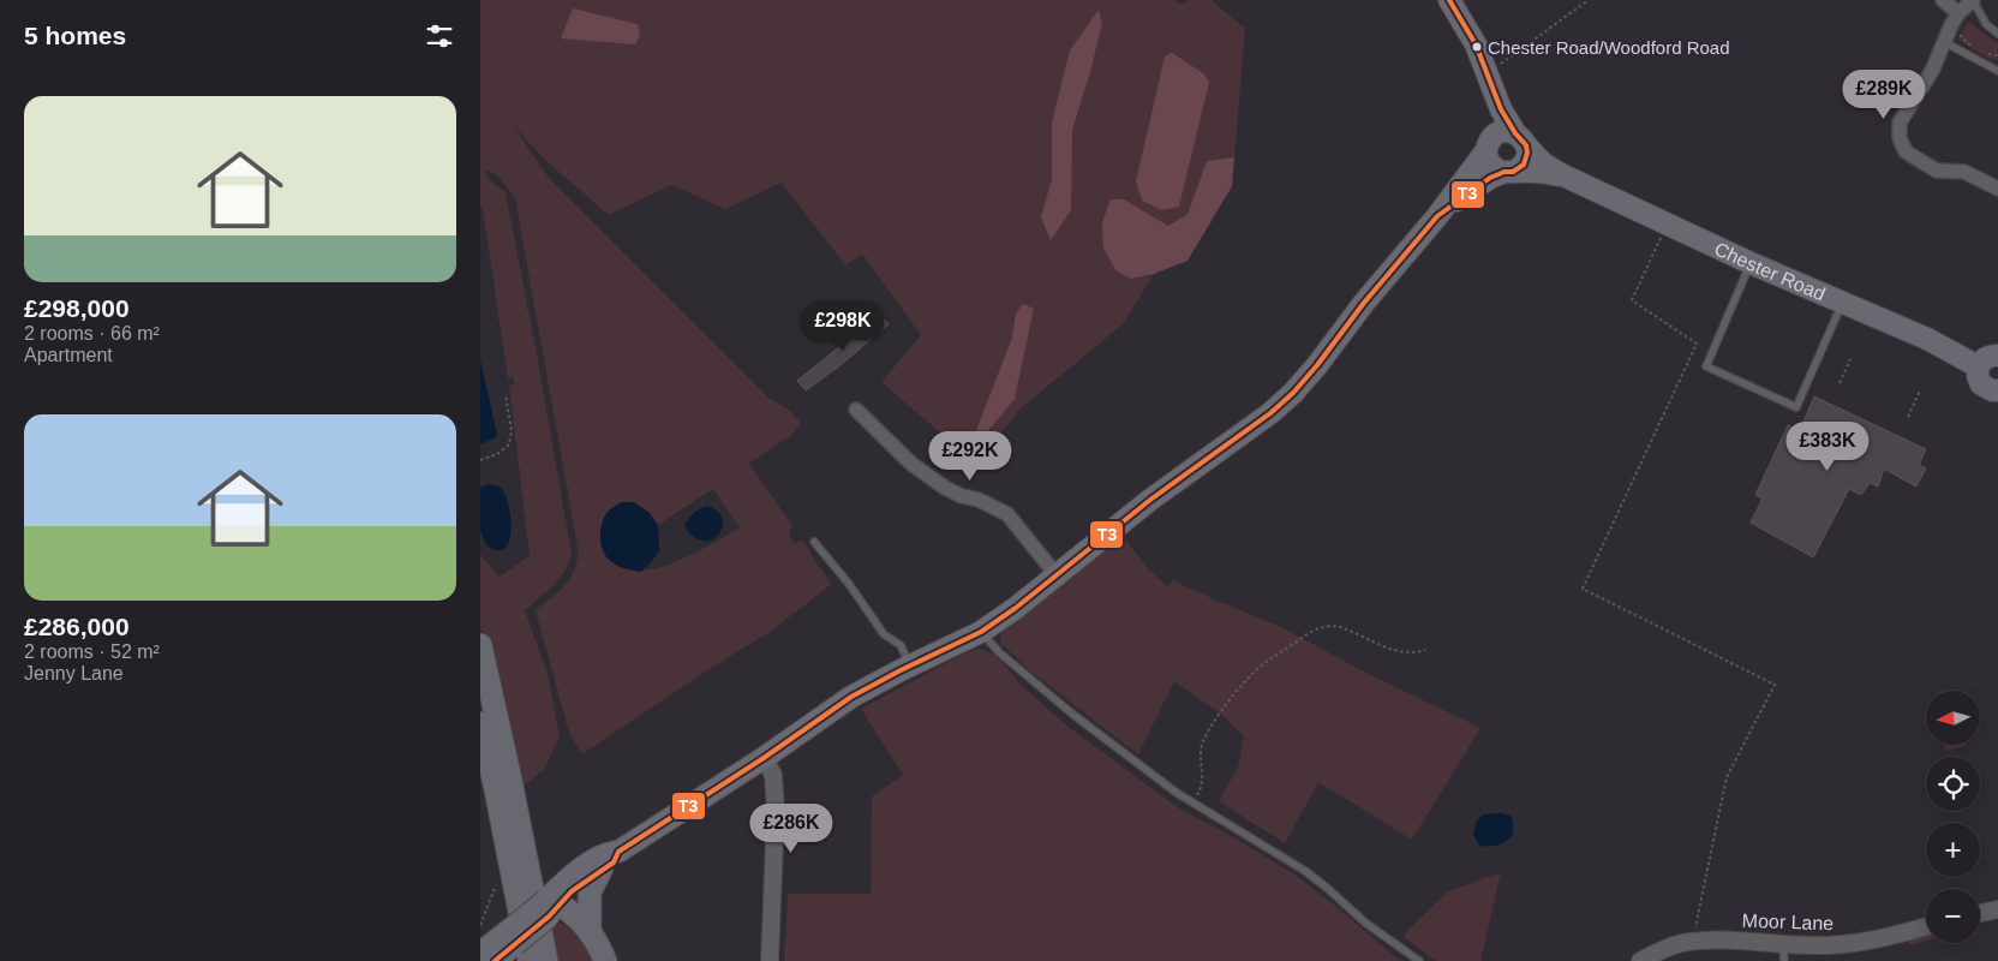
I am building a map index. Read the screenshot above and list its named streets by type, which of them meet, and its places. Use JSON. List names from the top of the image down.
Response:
{
  "streets": {
    "main road": ["Chester Road"],
    "street": ["Moor Lane"]
  },
  "places": ["Chester Road/Woodford Road"],
  "lines": ["transit line T3"],
  "north": "left",
  "page": {
    "heading": "5 homes",
    "price": [
      "£289K",
      "£298K",
      "£383K",
      "£292K",
      "£286K"
    ],
    "list": [
      {
        "name": "£298,000",
        "note": "2 rooms · 66 m² · Apartment"
      },
      {
        "name": "£286,000",
        "note": "2 rooms · 52 m² · Jenny Lane"
      }
    ],
    "map_buttons": ["+", "−"]
  }
}
